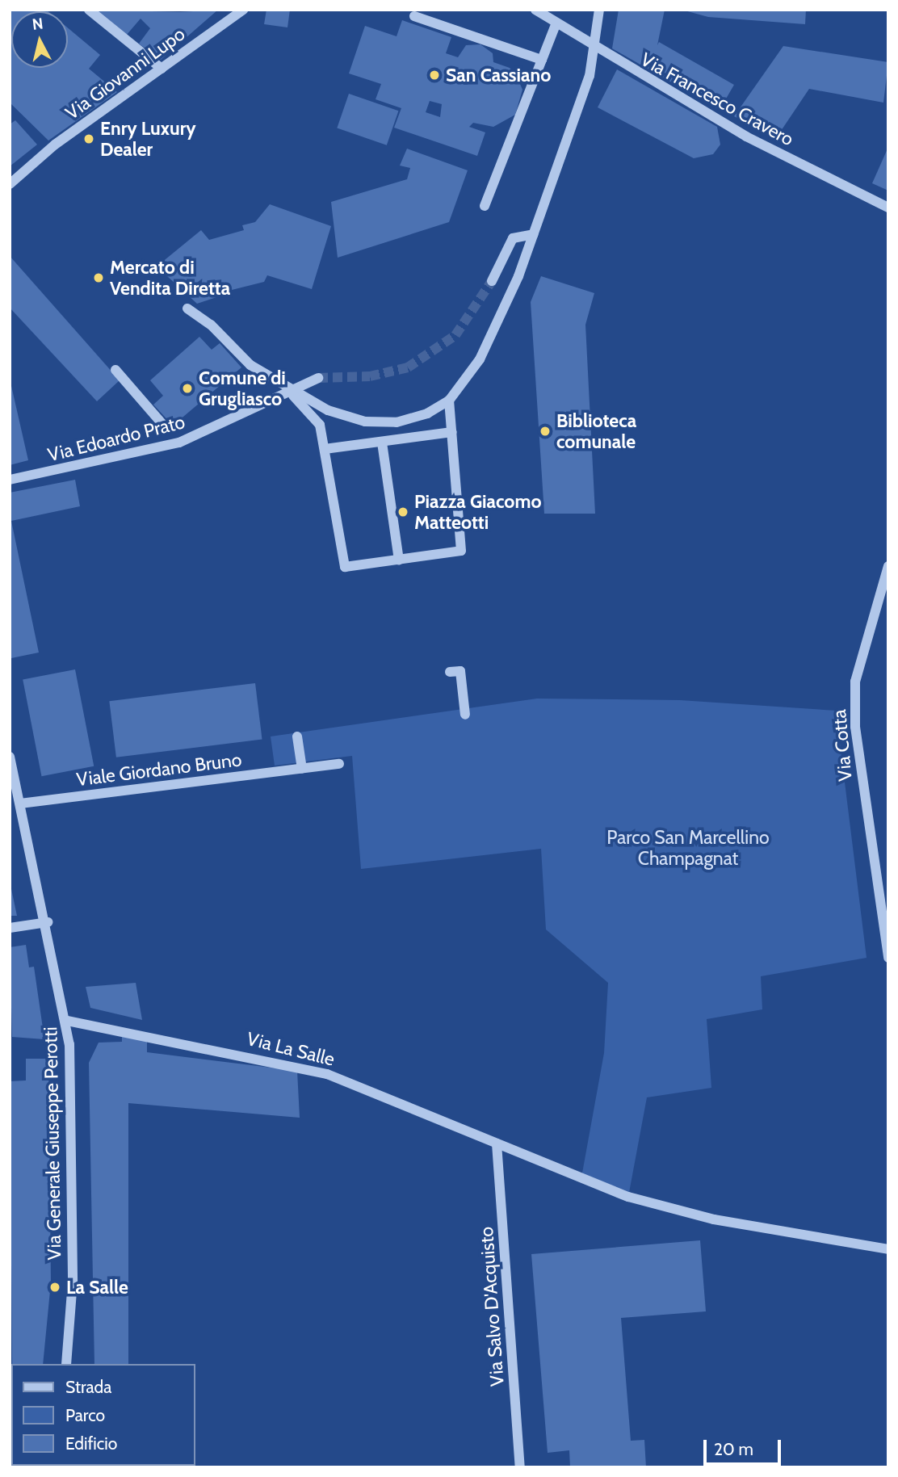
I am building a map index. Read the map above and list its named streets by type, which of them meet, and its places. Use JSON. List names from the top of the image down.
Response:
{
  "streets": {
    "street": [
      "Via Giovanni Lupo",
      "Via Francesco Cravero",
      "Via Edoardo Prato",
      "Via Cotta",
      "Viale Giordano Bruno",
      "Via La Salle",
      "Via Generale Giuseppe Perotti",
      "Via Salvo D'Acquisto"
    ]
  },
  "crossings": [
    ["Viale Giordano Bruno", "Via Generale Giuseppe Perotti"],
    ["Via La Salle", "Via Generale Giuseppe Perotti"],
    ["Via La Salle", "Via Salvo D'Acquisto"]
  ],
  "parks": ["Parco San Marcellino Champagnat"],
  "places": [
    "San Cassiano",
    "Enry Luxury Dealer",
    "Mercato di Vendita Diretta",
    "Comune di Grugliasco",
    "Biblioteca comunale",
    "Piazza Giacomo Matteotti",
    "La Salle"
  ],
  "legend": ["Strada", "Parco", "Edificio"],
  "scale_bar": "20 m",
  "north": "top"
}
